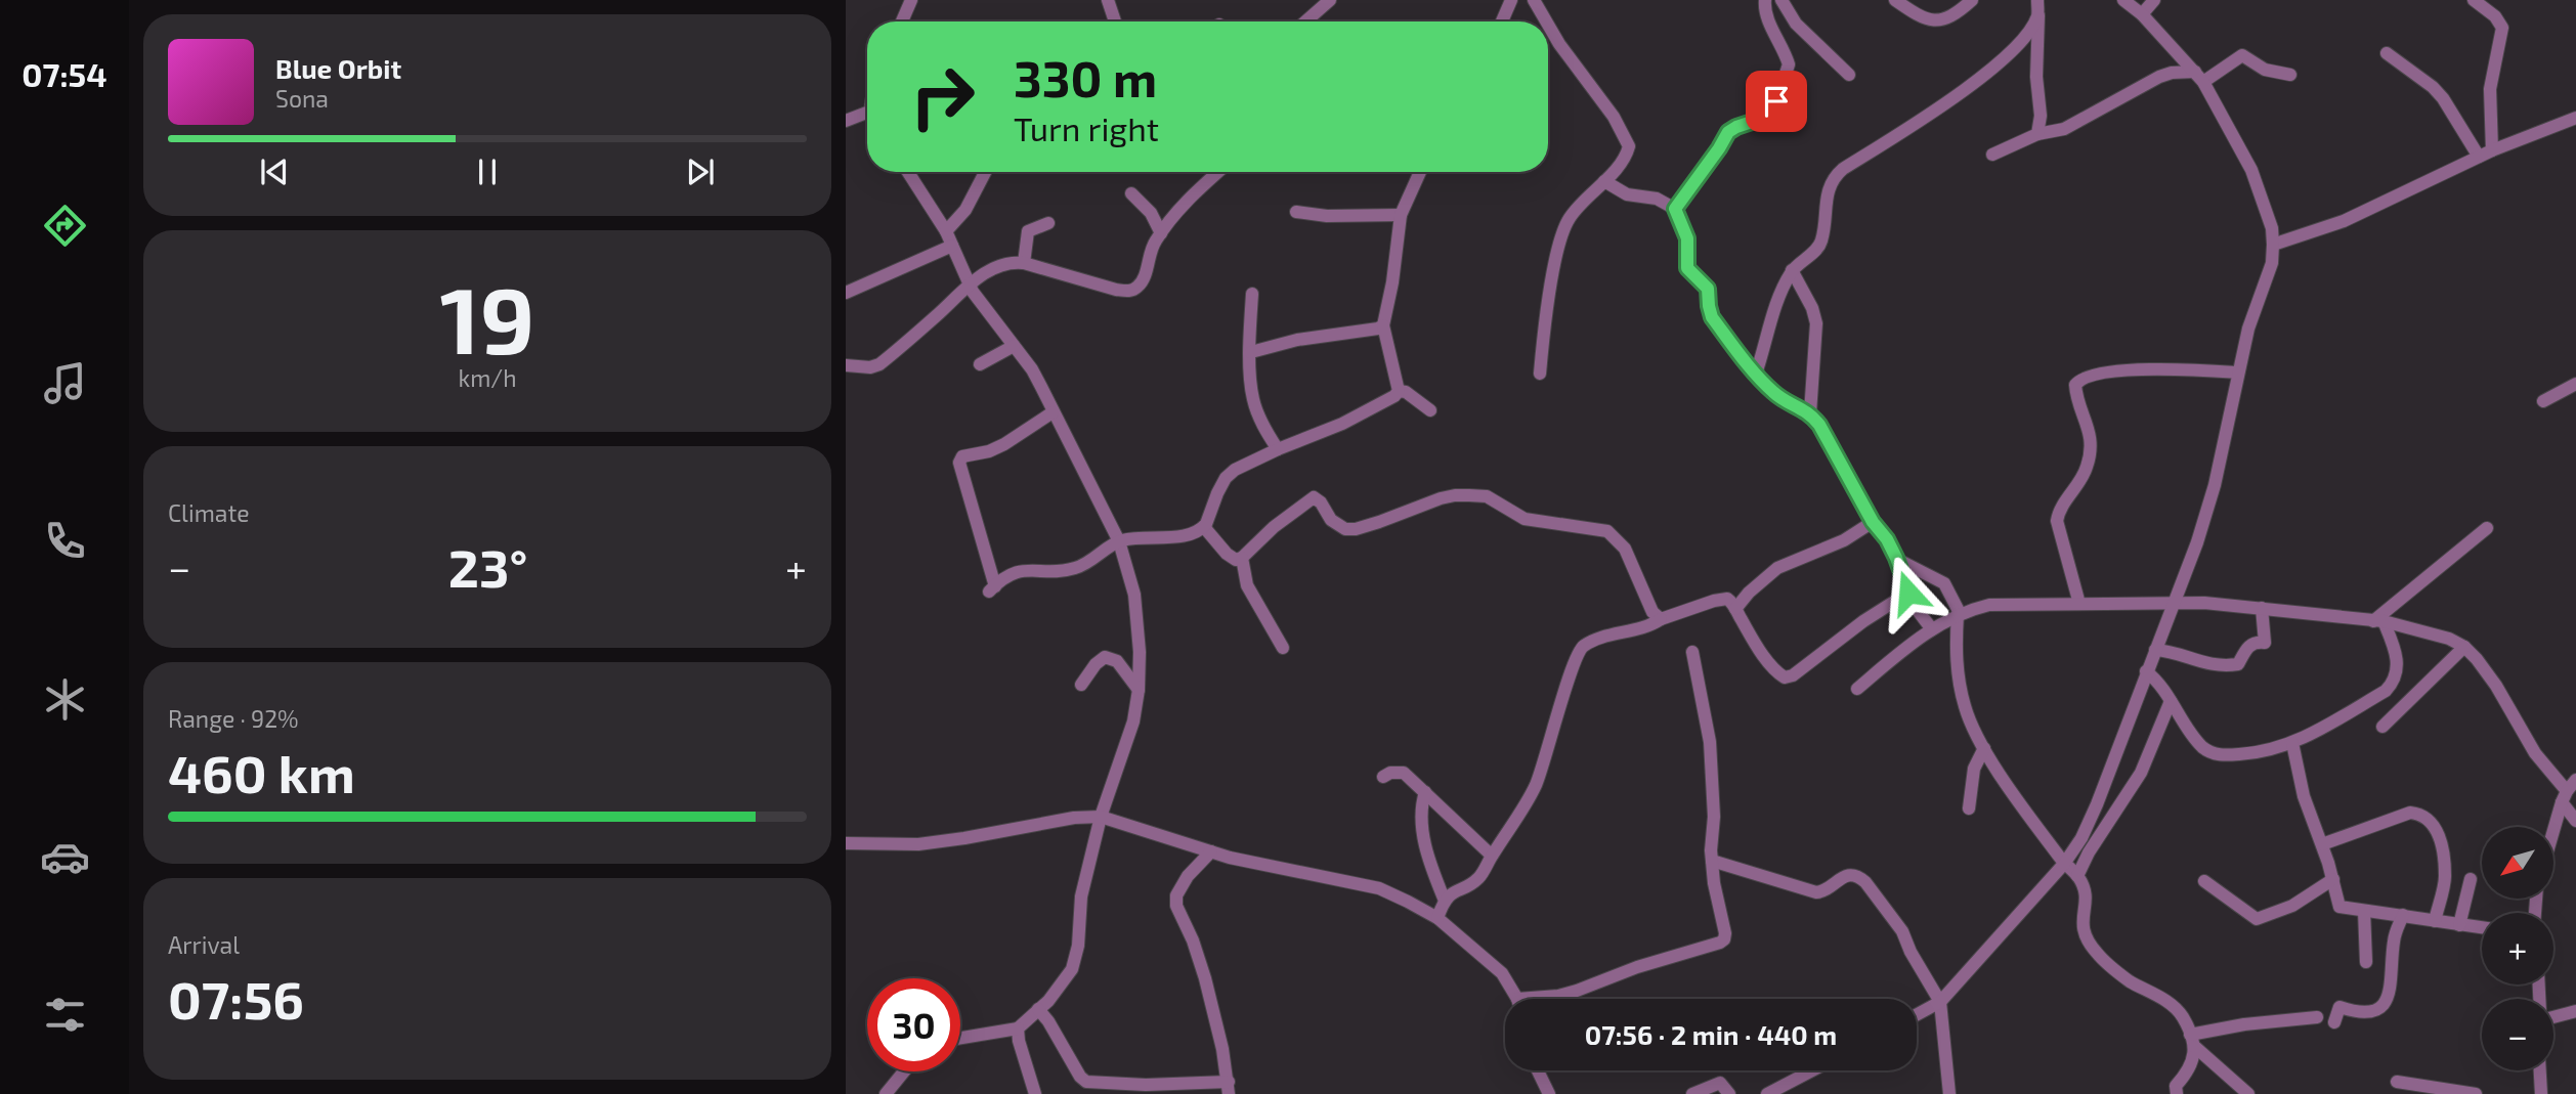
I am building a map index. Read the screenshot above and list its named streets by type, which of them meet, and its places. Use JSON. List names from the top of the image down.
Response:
{
  "north": "bottom left",
  "page": {
    "tabs": "07:54",
    "turn": ["330 m", "Turn right"],
    "song": ["Blue Orbit", "Sona"],
    "tile": [
      ["19", "km/h"],
      "Climate",
      ["Range · 92%", "460 km"],
      ["Arrival", "07:56"]
    ],
    "heat": ["−", "23°", "+"],
    "map_buttons": ["+", "−"],
    "limit": "30",
    "trip": "07:56 · 2 min · 440 m"
  }
}
